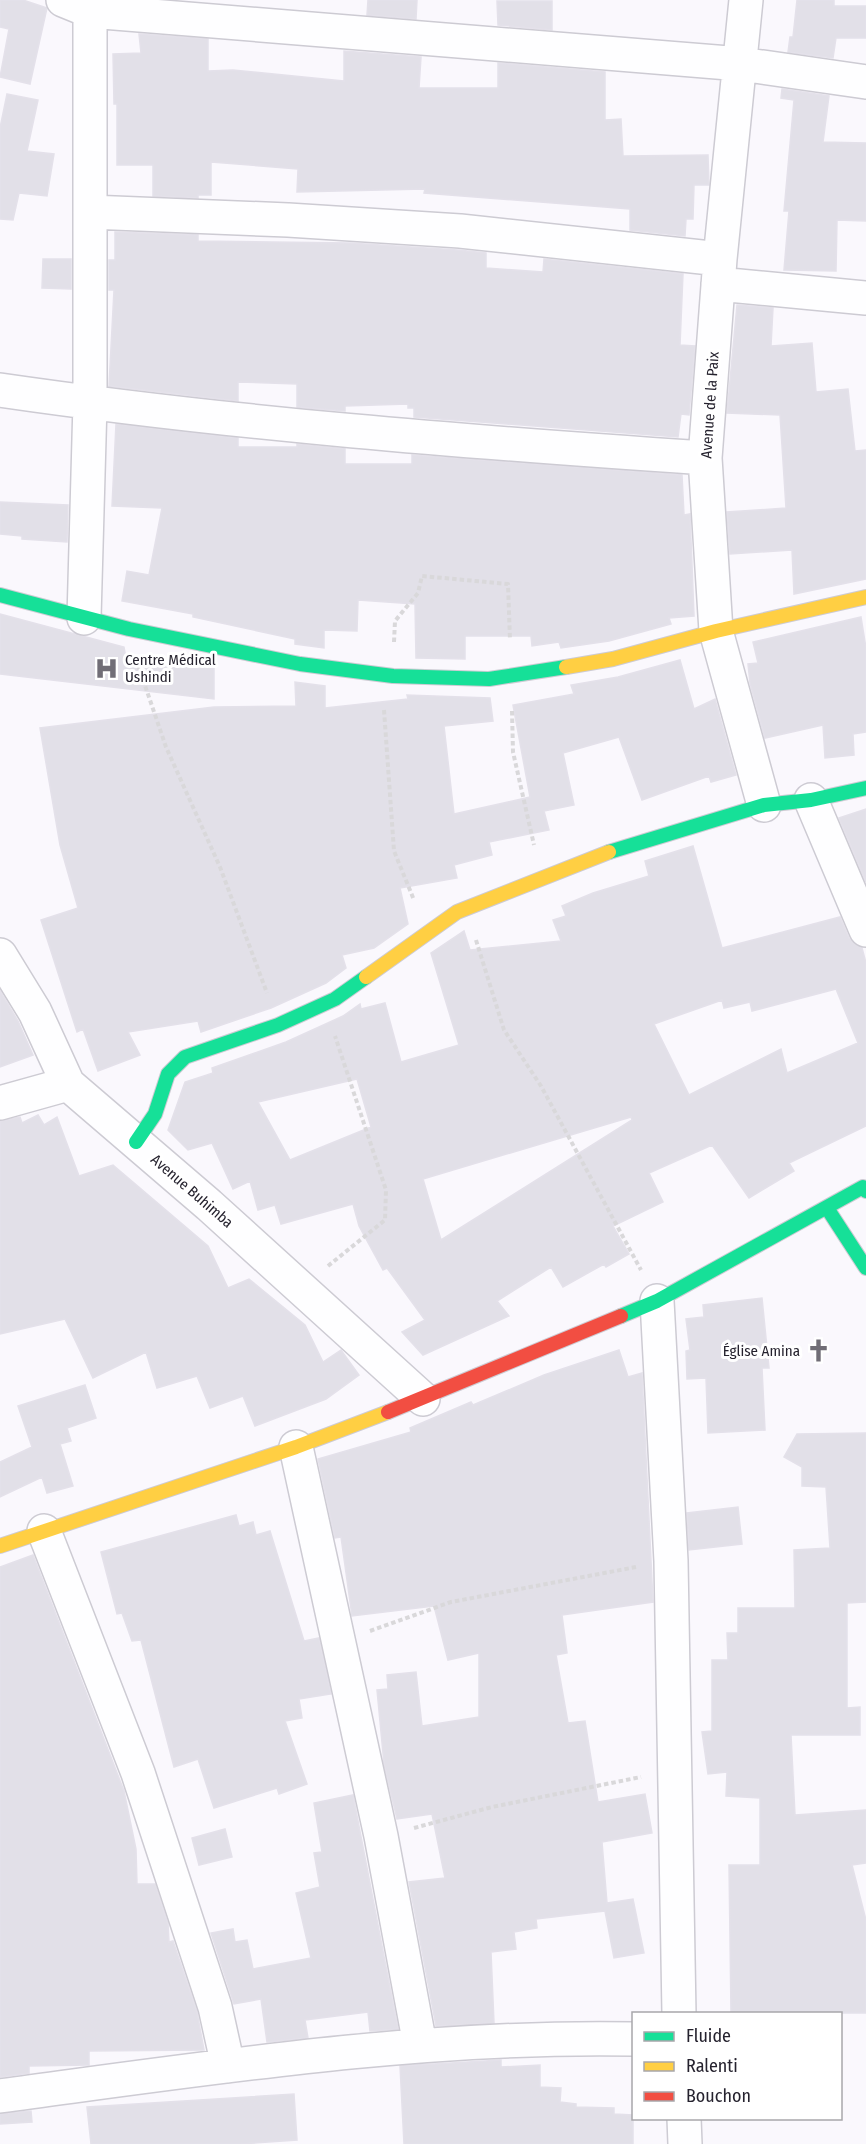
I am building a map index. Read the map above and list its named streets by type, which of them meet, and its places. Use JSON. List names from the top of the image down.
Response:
{
  "streets": {
    "street": ["Avenue de la Paix", "Avenue Buhimba"]
  },
  "places": {
    "hospital": ["Centre Médical Ushindi"],
    "church": ["Église Amina"]
  },
  "legend": ["Fluide", "Ralenti", "Bouchon"]
}
